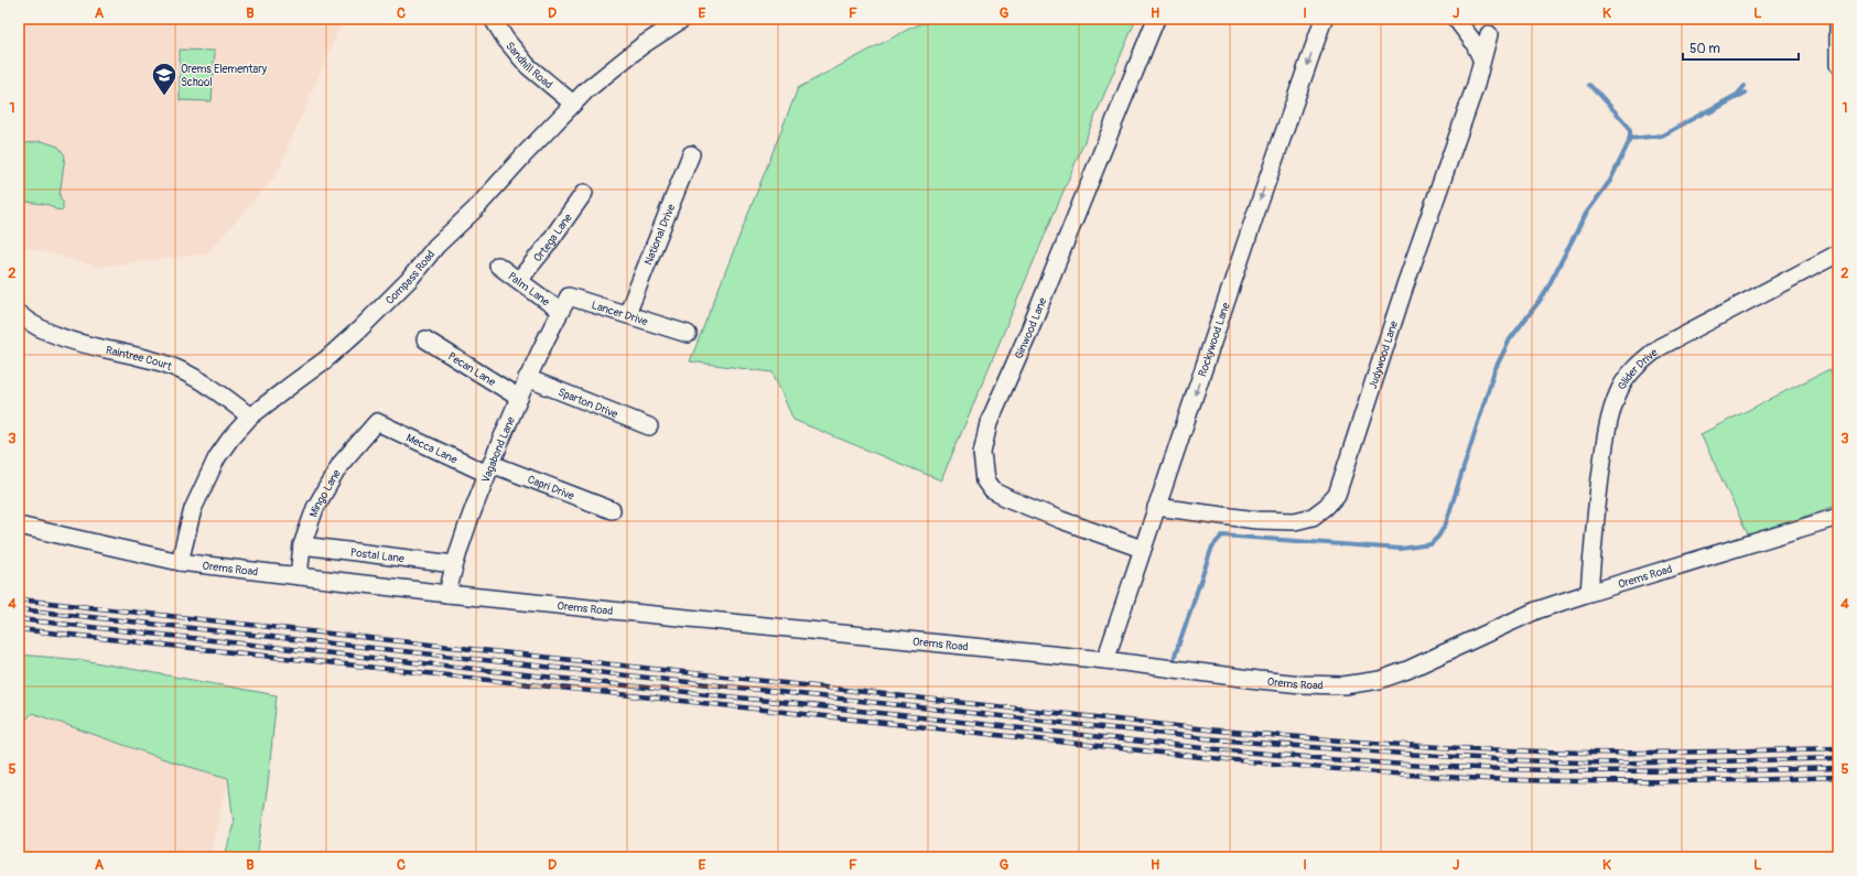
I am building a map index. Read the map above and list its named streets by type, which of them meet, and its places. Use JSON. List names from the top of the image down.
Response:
{
  "streets": {
    "street": [
      "Sandhill Road",
      "National Drive",
      "Ortega Lane",
      "Compass Road",
      "Palm Lane",
      "Lancer Drive",
      "Ginwood Lane",
      "Rockywood Lane",
      "Judywood Lane",
      "Raintree Court",
      "Pecan Lane",
      "Glider Drive",
      "Sparton Drive",
      "Mecca Lane",
      "Vagabond Lane",
      "Capri Drive",
      "Mingo Lane",
      "Postal Lane",
      "Orems Road"
    ]
  },
  "crossings": [
    ["Sandhill Road", "Compass Road"],
    ["National Drive", "Lancer Drive"],
    ["Ortega Lane", "Palm Lane"],
    ["Compass Road", "Raintree Court"],
    ["Compass Road", "Orems Road"],
    ["Palm Lane", "Lancer Drive"],
    ["Palm Lane", "Vagabond Lane"],
    ["Lancer Drive", "Vagabond Lane"],
    ["Ginwood Lane", "Rockywood Lane"],
    ["Rockywood Lane", "Judywood Lane"],
    ["Rockywood Lane", "Orems Road"],
    ["Pecan Lane", "Vagabond Lane"],
    ["Glider Drive", "Orems Road"],
    ["Sparton Drive", "Vagabond Lane"],
    ["Mecca Lane", "Vagabond Lane"],
    ["Mecca Lane", "Capri Drive"],
    ["Mecca Lane", "Mingo Lane"],
    ["Vagabond Lane", "Capri Drive"],
    ["Vagabond Lane", "Postal Lane"],
    ["Vagabond Lane", "Orems Road"],
    ["Mingo Lane", "Postal Lane"],
    ["Mingo Lane", "Orems Road"]
  ],
  "one_way": ["Rockywood Lane"],
  "places": {
    "school or university": ["Orems Elementary School"]
  },
  "scale_bar": "50 m",
  "grid": {
    "columns": [
      "A",
      "B",
      "C",
      "D",
      "E",
      "F",
      "G",
      "H",
      "I",
      "J",
      "K",
      "L"
    ],
    "rows": [
      "1",
      "2",
      "3",
      "4",
      "5"
    ]
  }
}
